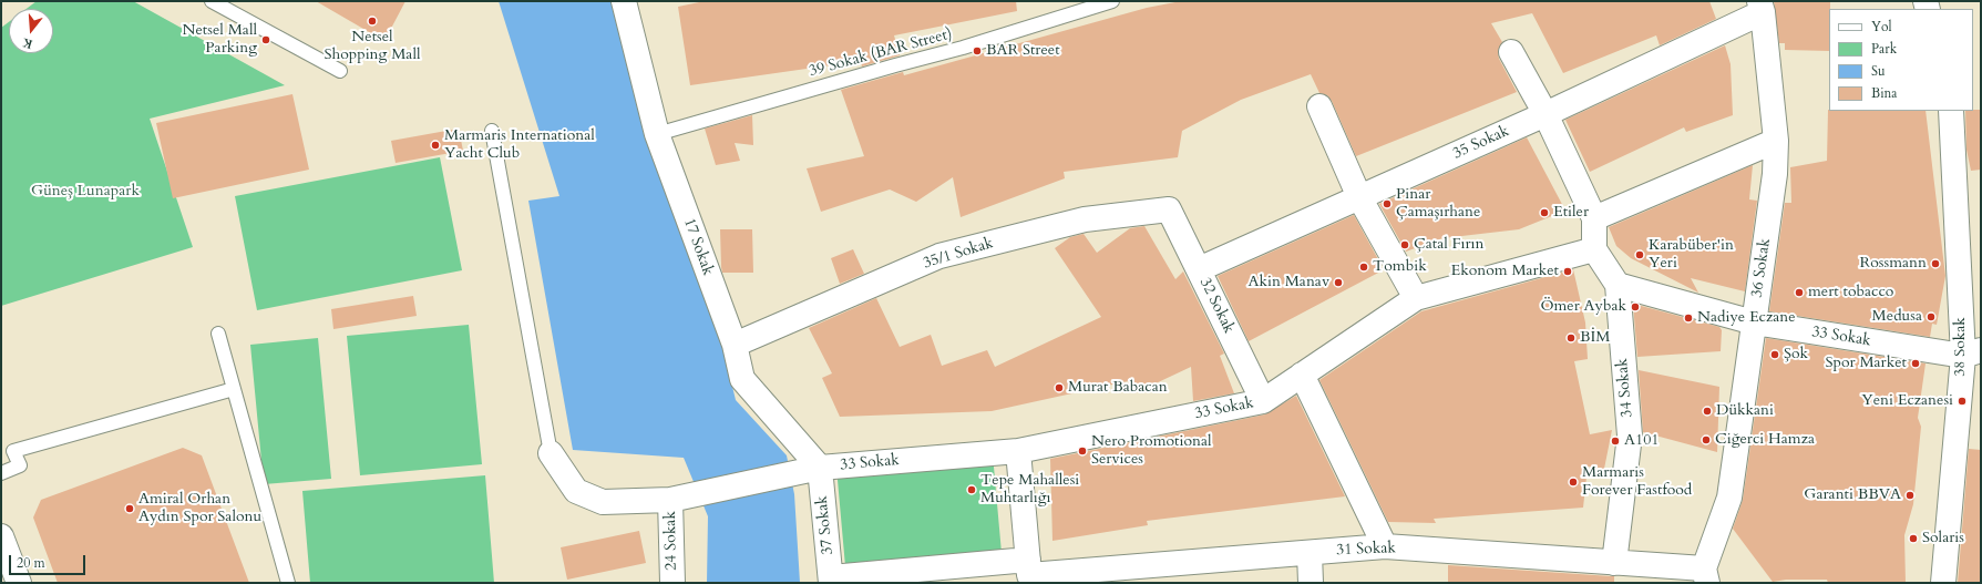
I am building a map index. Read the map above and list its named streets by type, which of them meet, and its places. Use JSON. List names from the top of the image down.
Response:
{
  "streets": {
    "street": [
      "35 Sokak",
      "17 Sokak",
      "35/1 Sokak",
      "36 Sokak",
      "32 Sokak",
      "33 Sokak",
      "38 Sokak",
      "34 Sokak",
      "37 Sokak",
      "24 Sokak",
      "31 Sokak"
    ],
    "lane": ["39 Sokak (BAR Street)"]
  },
  "crossings": [
    ["39 Sokak (BAR Street)", "17 Sokak"],
    ["35 Sokak", "36 Sokak"],
    ["35 Sokak", "32 Sokak"],
    ["17 Sokak", "35/1 Sokak"],
    ["17 Sokak", "33 Sokak"],
    ["17 Sokak", "37 Sokak"],
    ["35/1 Sokak", "32 Sokak"],
    ["36 Sokak", "33 Sokak"],
    ["36 Sokak", "31 Sokak"],
    ["32 Sokak", "33 Sokak"],
    ["33 Sokak", "38 Sokak"],
    ["33 Sokak", "34 Sokak"],
    ["33 Sokak", "37 Sokak"],
    ["33 Sokak", "24 Sokak"],
    ["34 Sokak", "31 Sokak"],
    ["37 Sokak", "31 Sokak"]
  ],
  "parks": ["Güneş Lunapark"],
  "places": [
    "Netsel Shopping Mall",
    "Netsel Mall Parking",
    "BAR Street",
    "Marmaris International Yacht Club",
    "Pinar Çamaşırhane",
    "Etiler",
    "Çatal Fırın",
    "Karabüber'in Yeri",
    "Rossmann",
    "Tombik",
    "Ekonom Market",
    "Akin Manav",
    "mert tobacco",
    "Ömer Aybak",
    "Medusa",
    "Nadiye Eczane",
    "BİM",
    "Şok",
    "Spor Market",
    "Murat Babacan",
    "Yeni Eczanesi",
    "Dükkani",
    "Ciğerci Hamza",
    "A101",
    "Nero Promotional Services",
    "Marmaris Forever Fastfood",
    "Tepe Mahallesi Muhtarlığı",
    "Garanti BBVA",
    "Amiral Orhan Aydın Spor Salonu",
    "Solaris"
  ],
  "legend": [
    "Yol",
    "Park",
    "Su",
    "Bina"
  ],
  "scale_bar": "20 m",
  "north": "bottom"
}
